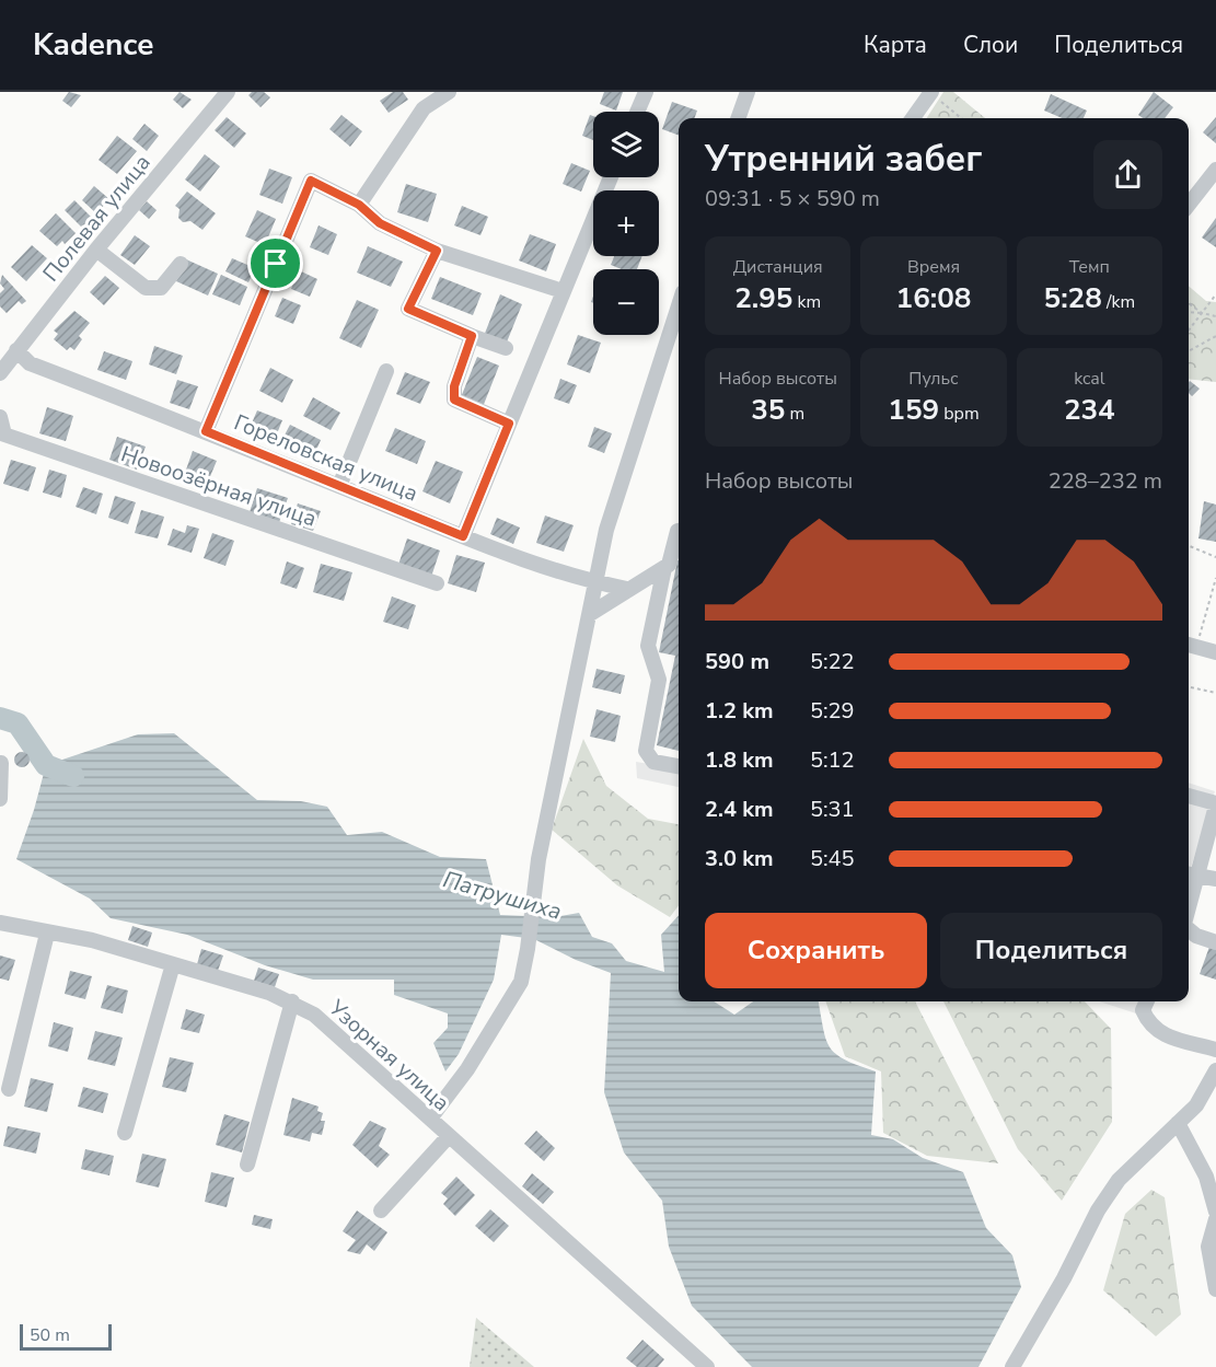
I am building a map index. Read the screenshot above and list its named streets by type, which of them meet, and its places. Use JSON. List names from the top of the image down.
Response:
{
  "streets": {
    "street": [
      "Полевая улица",
      "Гореловская улица",
      "Новоозёрная улица",
      "Узорная улица"
    ]
  },
  "crossings": [
    ["Полевая улица", "Гореловская улица"]
  ],
  "water": ["Патрушиха"],
  "scale_bar": "50 m",
  "page": {
    "header": "Kadence",
    "nav": ["Карта", "Слои", "Поделиться"],
    "map_buttons": ["+", "−"],
    "heading": ["Утренний забег", "09:31 · 5 × 590 m"],
    "stats": [
      ["Дистанция", "2.95 km"],
      ["Время", "16:08"],
      ["Темп", "5:28 /km"],
      ["Набор высоты", "35 m"],
      ["Пульс", "159 bpm"],
      ["kcal", "234"]
    ],
    "chart": ["Набор высоты", "228–232 m"],
    "list": [
      {
        "name": "590 m",
        "note": "5:22"
      },
      {
        "name": "1.2 km",
        "note": "5:29"
      },
      {
        "name": "1.8 km",
        "note": "5:12"
      },
      {
        "name": "2.4 km",
        "note": "5:31"
      },
      {
        "name": "3.0 km",
        "note": "5:45"
      }
    ],
    "buttons": ["Сохранить", "Поделиться"],
    "scale": "50 m"
  }
}
